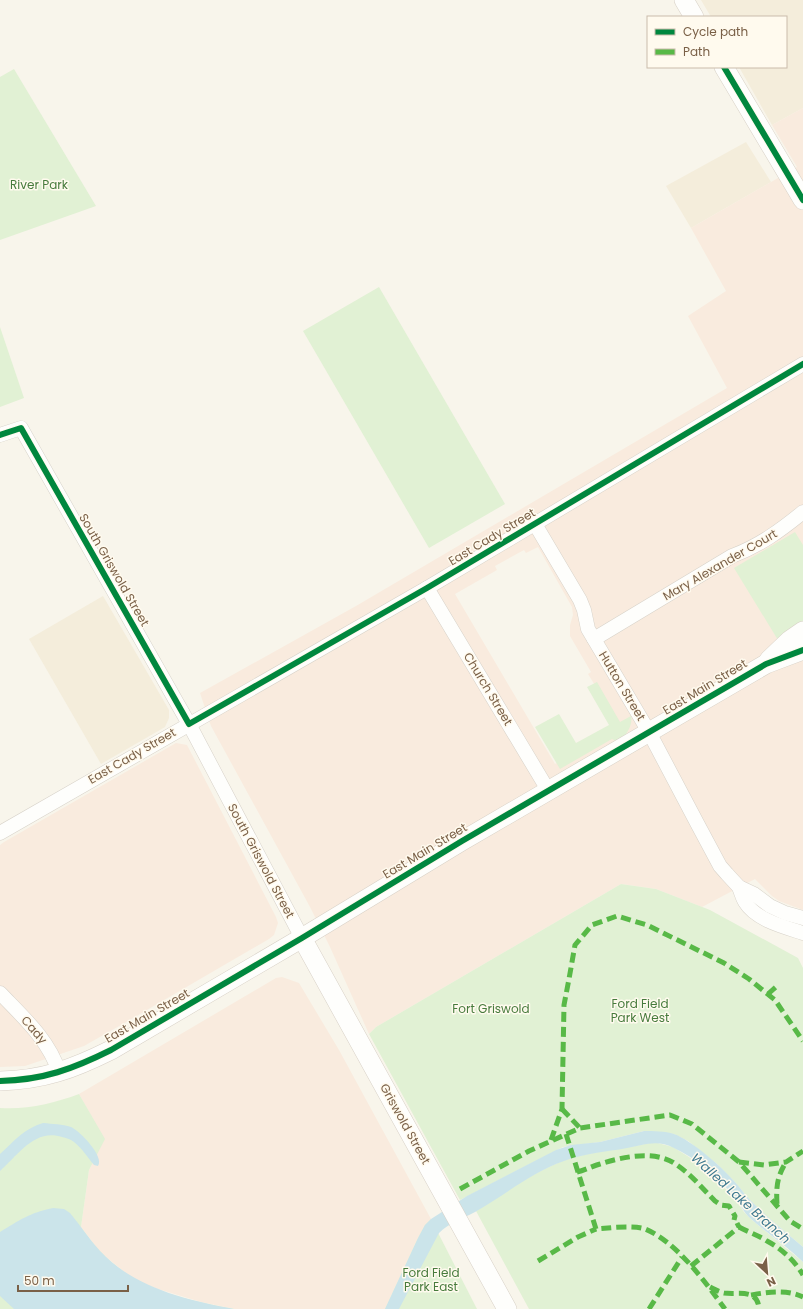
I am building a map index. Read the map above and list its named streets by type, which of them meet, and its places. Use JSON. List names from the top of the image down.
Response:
{
  "streets": {
    "street": [
      "East Cady Street",
      "Mary Alexander Court",
      "South Griswold Street",
      "Hutton Street",
      "East Main Street",
      "Church Street",
      "Cady",
      "Griswold Street"
    ]
  },
  "crossings": [
    ["East Cady Street", "South Griswold Street"],
    ["East Cady Street", "Hutton Street"],
    ["East Cady Street", "Church Street"],
    ["Mary Alexander Court", "Hutton Street"],
    ["South Griswold Street", "East Main Street"],
    ["South Griswold Street", "Griswold Street"],
    ["Hutton Street", "East Main Street"],
    ["East Main Street", "Church Street"],
    ["East Main Street", "Cady"],
    ["East Main Street", "Griswold Street"]
  ],
  "water": ["Walled Lake Branch"],
  "parks": [
    "River Park",
    "Ford Field Park West",
    "Fort Griswold",
    "Ford Field Park East"
  ],
  "legend": ["Cycle path", "Path"],
  "scale_bar": "50 m",
  "north": "bottom right"
}
